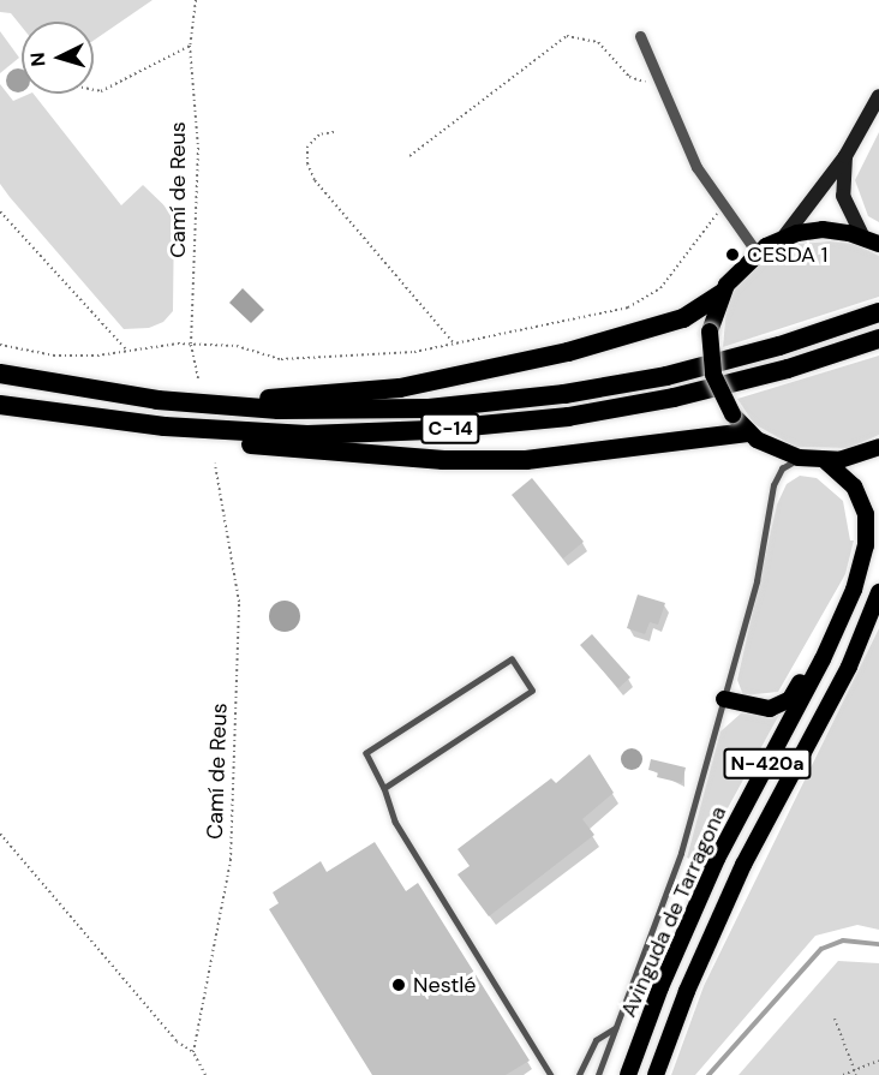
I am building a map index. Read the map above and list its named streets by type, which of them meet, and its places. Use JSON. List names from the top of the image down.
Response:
{
  "streets": {
    "highway": ["C-14"],
    "main road": ["N-420a", "Avinguda de Tarragona"],
    "path": ["Camí de Reus"]
  },
  "places": ["CESDA 1", "Nestlé"],
  "north": "left"
}
